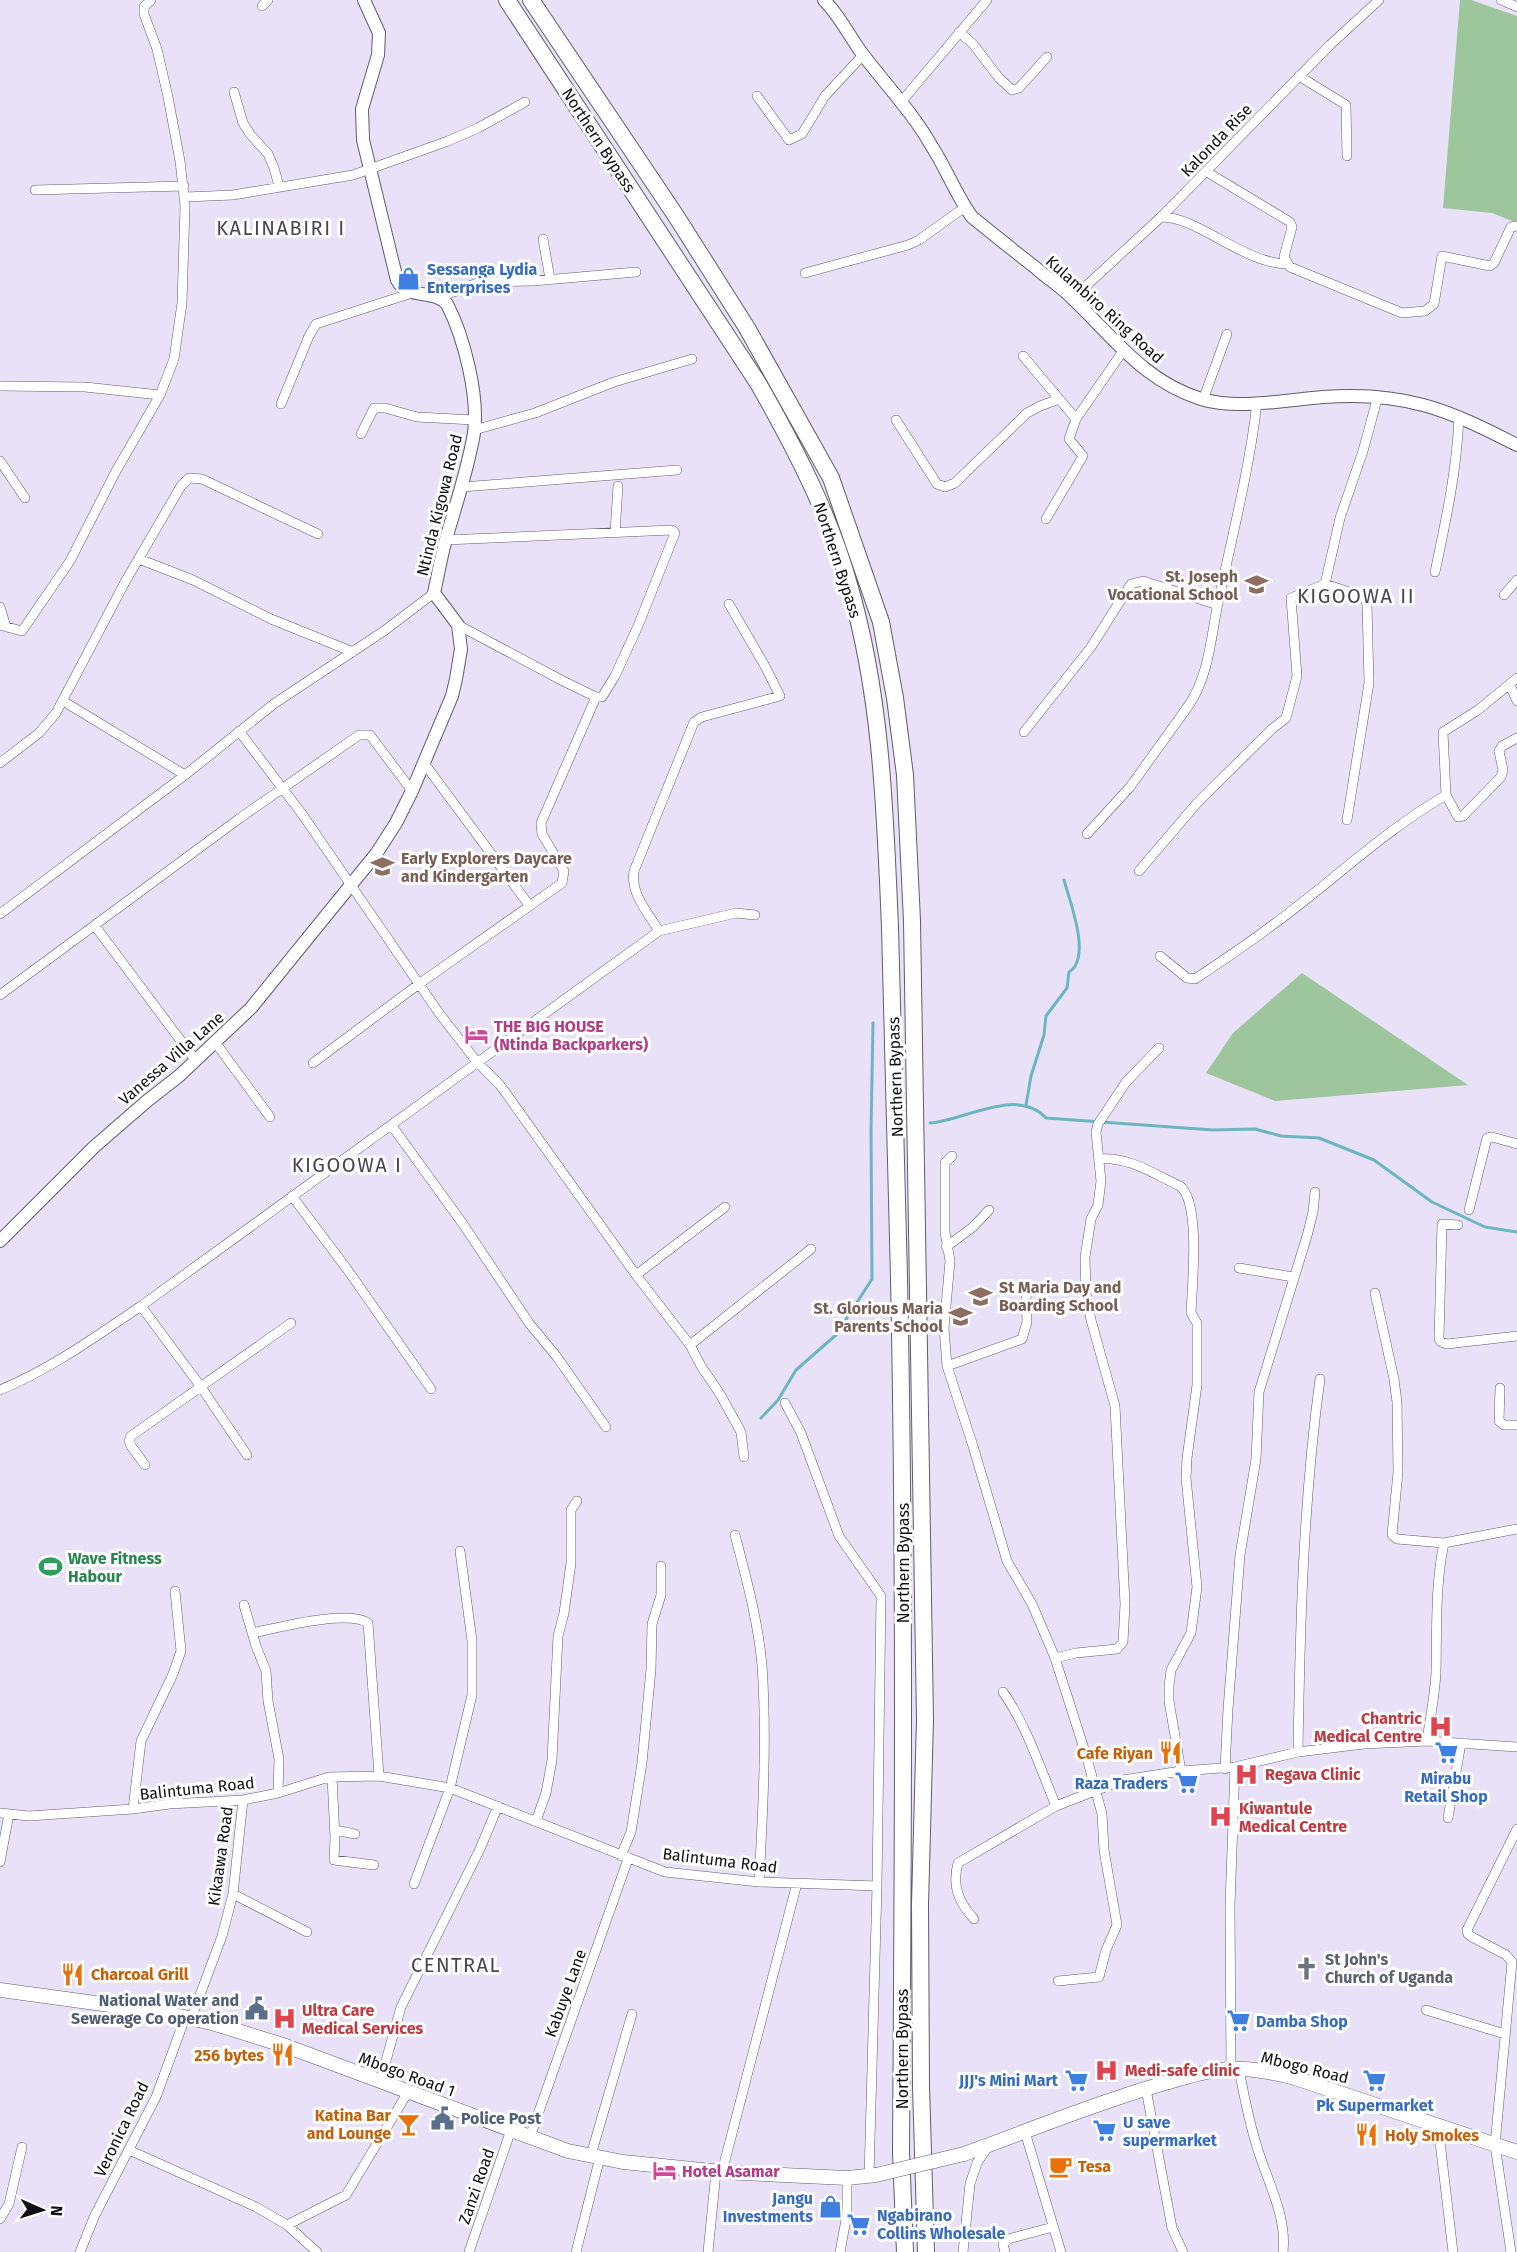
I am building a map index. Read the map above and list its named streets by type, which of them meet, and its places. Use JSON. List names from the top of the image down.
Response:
{
  "streets": {
    "highway": ["Northern Bypass"],
    "main road": ["Mbogo Road", "Mbogo Road 1"],
    "street": [
      "Kalonda Rise",
      "Kulambiro Ring Road",
      "Ntinda Kigowa Road",
      "Vanessa Villa Lane",
      "Balintuma Road",
      "Kikaawa Road",
      "Kabuye Lane",
      "Veronica Road",
      "Zanzi Road"
    ]
  },
  "crossings": [
    ["Kalonda Rise", "Kulambiro Ring Road"],
    ["Balintuma Road", "Kikaawa Road"],
    ["Balintuma Road", "Kabuye Lane"],
    ["Kikaawa Road", "Mbogo Road 1"],
    ["Kikaawa Road", "Veronica Road"],
    ["Kabuye Lane", "Mbogo Road 1"],
    ["Mbogo Road", "Mbogo Road 1"],
    ["Mbogo Road 1", "Veronica Road"],
    ["Mbogo Road 1", "Zanzi Road"]
  ],
  "districts": [
    "KALINABIRI I",
    "KIGOOWA II",
    "KIGOOWA I",
    "CENTRAL"
  ],
  "places": {
    "shop": ["Sessanga Lydia Enterprises", "Jangu Investments"],
    "school or university": [
      "St. Joseph Vocational School",
      "Early Explorers Daycare and Kindergarten",
      "St Maria Day and Boarding School",
      "St. Glorious Maria Parents School"
    ],
    "hotel": ["THE BIG HOUSE (Ntinda Backparkers)", "Hotel Asamar"],
    "sports": ["Wave Fitness Habour"],
    "hospital": [
      "Chantric Medical Centre",
      "Regava Clinic",
      "Kiwantule Medical Centre",
      "Ultra Care Medical Services",
      "Medi-safe clinic"
    ],
    "restaurant": [
      "Cafe Riyan",
      "Charcoal Grill",
      "256 bytes",
      "Holy Smokes"
    ],
    "supermarket": [
      "Mirabu Retail Shop",
      "Raza Traders",
      "Damba Shop",
      "JJJ's Mini Mart",
      "Pk Supermarket",
      "U save supermarket",
      "Ngabirano Collins Wholesale"
    ],
    "church": ["St John's Church of Uganda"],
    "public building": ["National Water and Sewerage Co operation", "Police Post"],
    "bar": ["Katina Bar and Lounge"],
    "cafe": ["Tesa"]
  },
  "north": "right"
}
